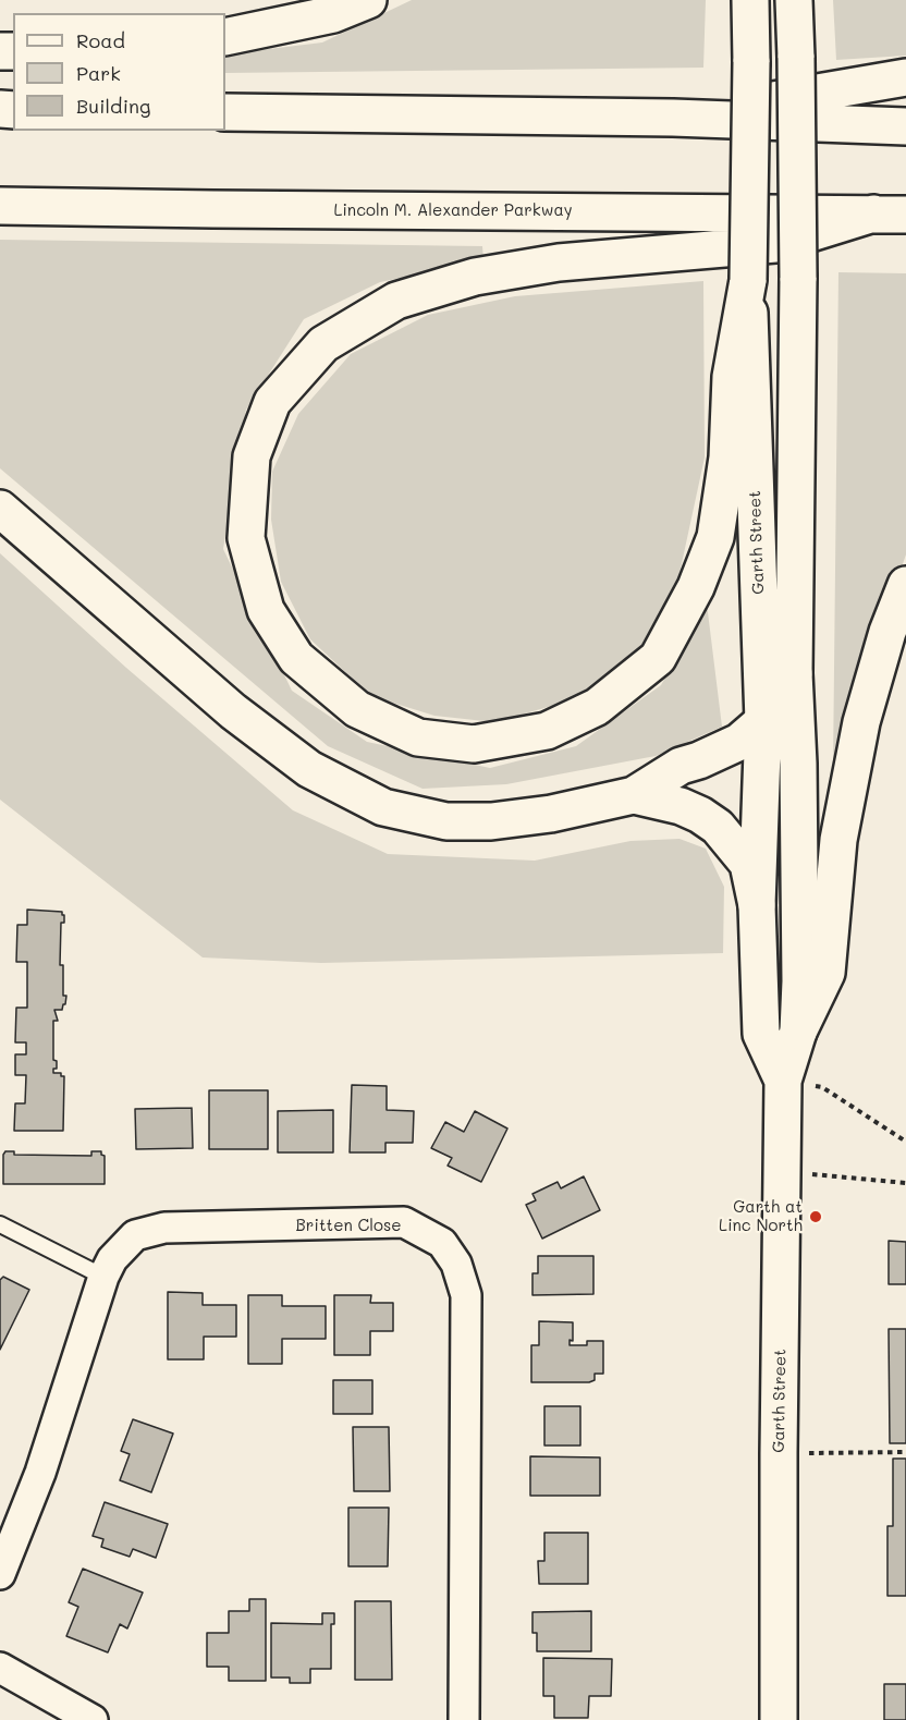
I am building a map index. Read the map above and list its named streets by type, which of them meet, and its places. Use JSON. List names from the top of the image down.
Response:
{
  "streets": {
    "main road": ["Lincoln M. Alexander Parkway", "Garth Street"],
    "street": ["Britten Close"]
  },
  "places": ["Garth at Linc North"],
  "legend": ["Road", "Park", "Building"]
}
